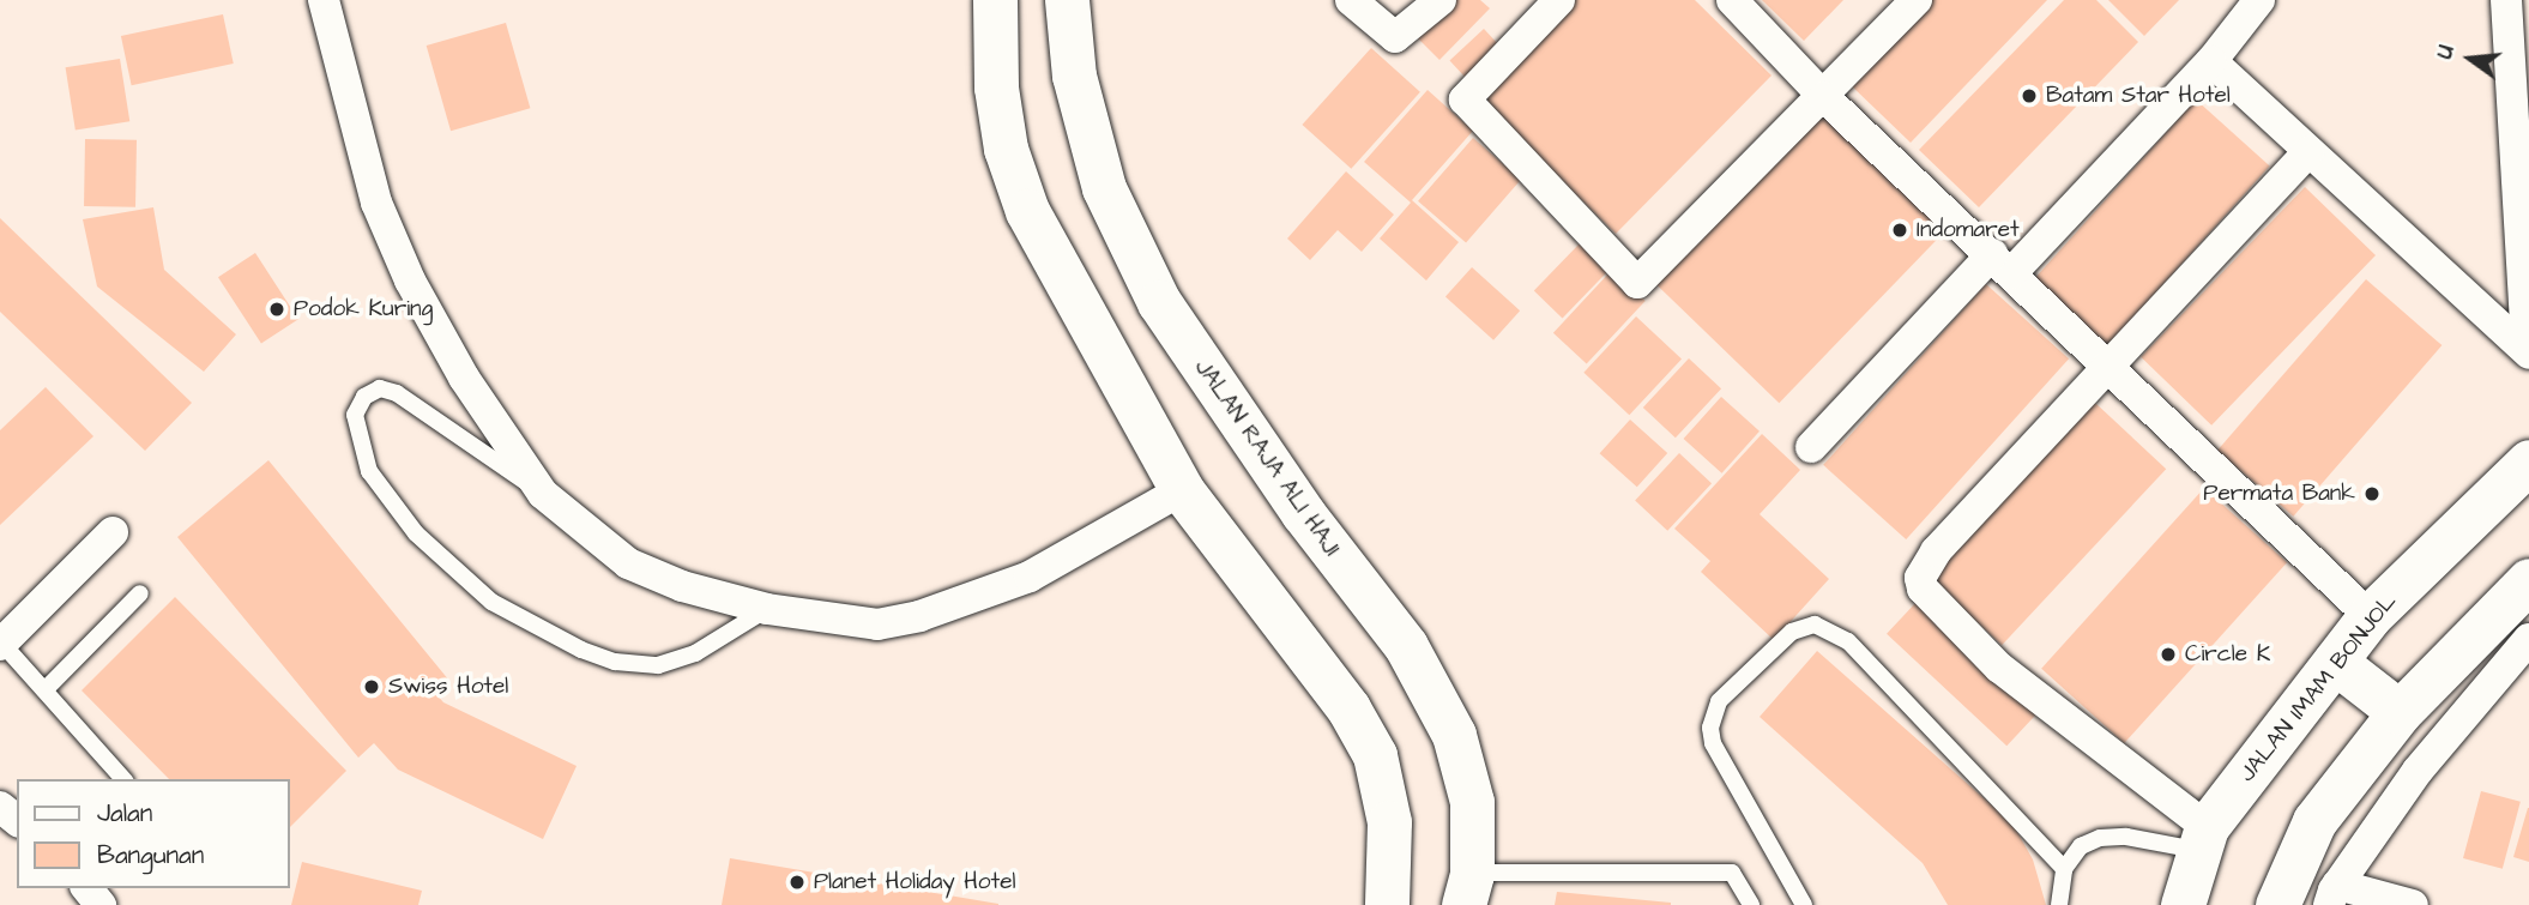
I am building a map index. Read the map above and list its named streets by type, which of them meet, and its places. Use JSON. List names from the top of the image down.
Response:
{
  "streets": {
    "main road": ["JALAN RAJA ALI HAJI", "JALAN IMAM BONJOL"]
  },
  "places": [
    "Batam Star Hotel",
    "Indomaret",
    "Podok Kuring",
    "Permata Bank",
    "Circle K",
    "Swiss Hotel",
    "Planet Holiday Hotel"
  ],
  "legend": ["Jalan", "Bangunan"],
  "north": "left"
}
